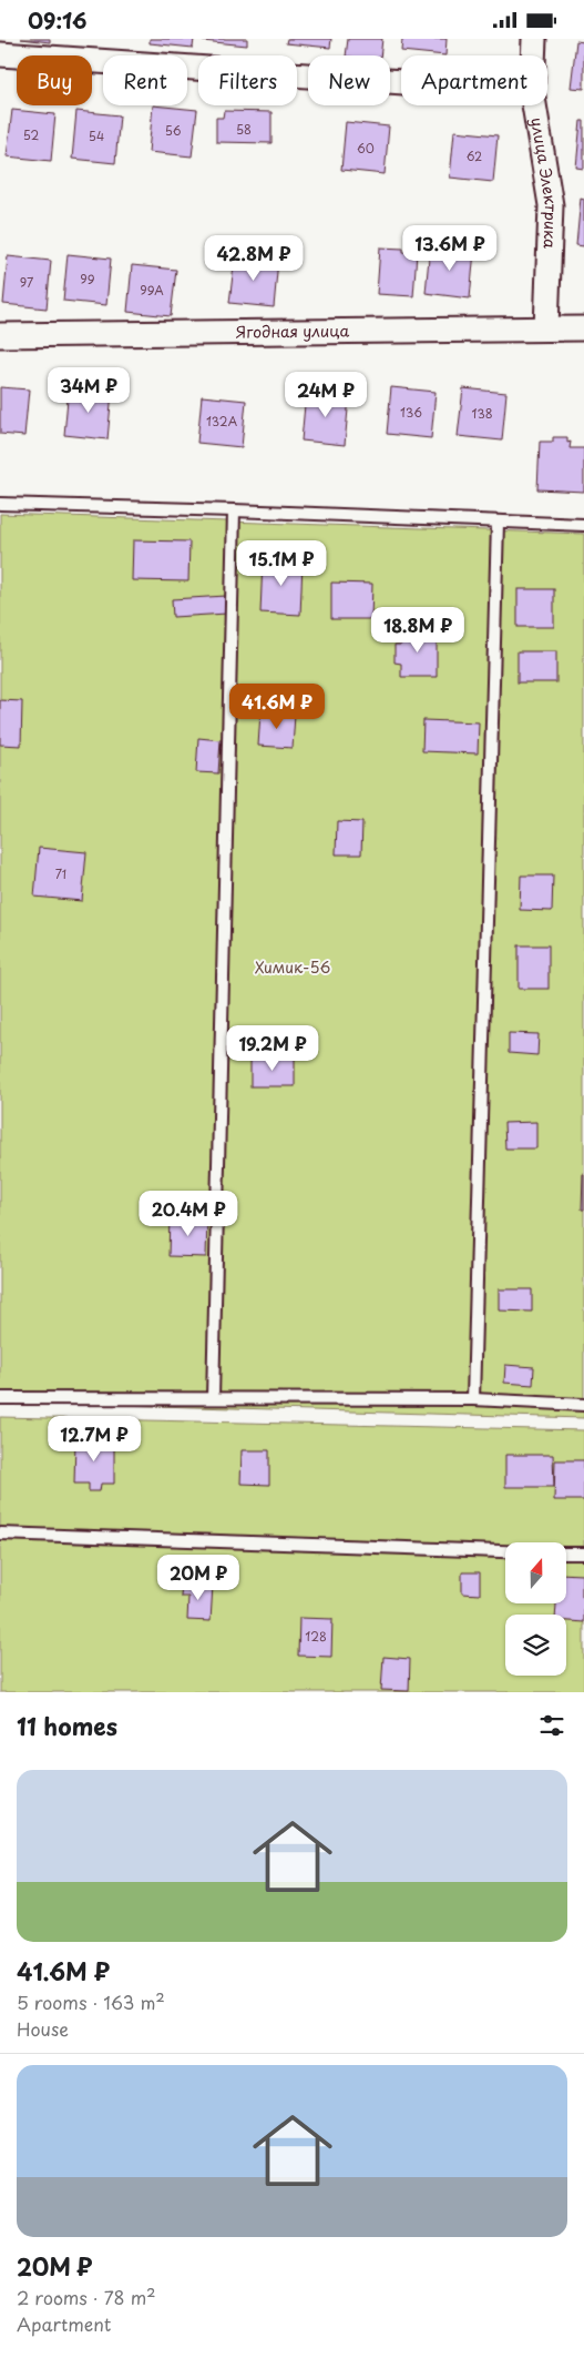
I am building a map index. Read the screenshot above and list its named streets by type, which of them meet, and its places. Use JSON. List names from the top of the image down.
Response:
{
  "streets": {
    "street": ["улица Электрика", "Ягодная улица"]
  },
  "crossings": [
    ["улица Электрика", "Ягодная улица"]
  ],
  "parks": ["Химик-56"],
  "house_numbers": [
    "58",
    "56",
    "52",
    "54",
    "60",
    "62",
    "99",
    "97",
    "99А",
    "136",
    "138",
    "132А",
    "71",
    "128"
  ],
  "north": "top",
  "page": {
    "status": "09:16",
    "chip": [
      "Buy",
      "Rent",
      "Filters",
      "New",
      "Apartment"
    ],
    "price": [
      "13.6M ₽",
      "42.8M ₽",
      "34M ₽",
      "24M ₽",
      "15.1M ₽",
      "18.8M ₽",
      "41.6M ₽",
      "19.2M ₽",
      "20.4M ₽",
      "12.7M ₽",
      "20M ₽"
    ],
    "heading": "11 homes",
    "list": [
      {
        "name": "41.6M ₽",
        "note": "5 rooms · 163 m² · House"
      },
      {
        "name": "20M ₽",
        "note": "2 rooms · 78 m² · Apartment"
      }
    ]
  }
}
